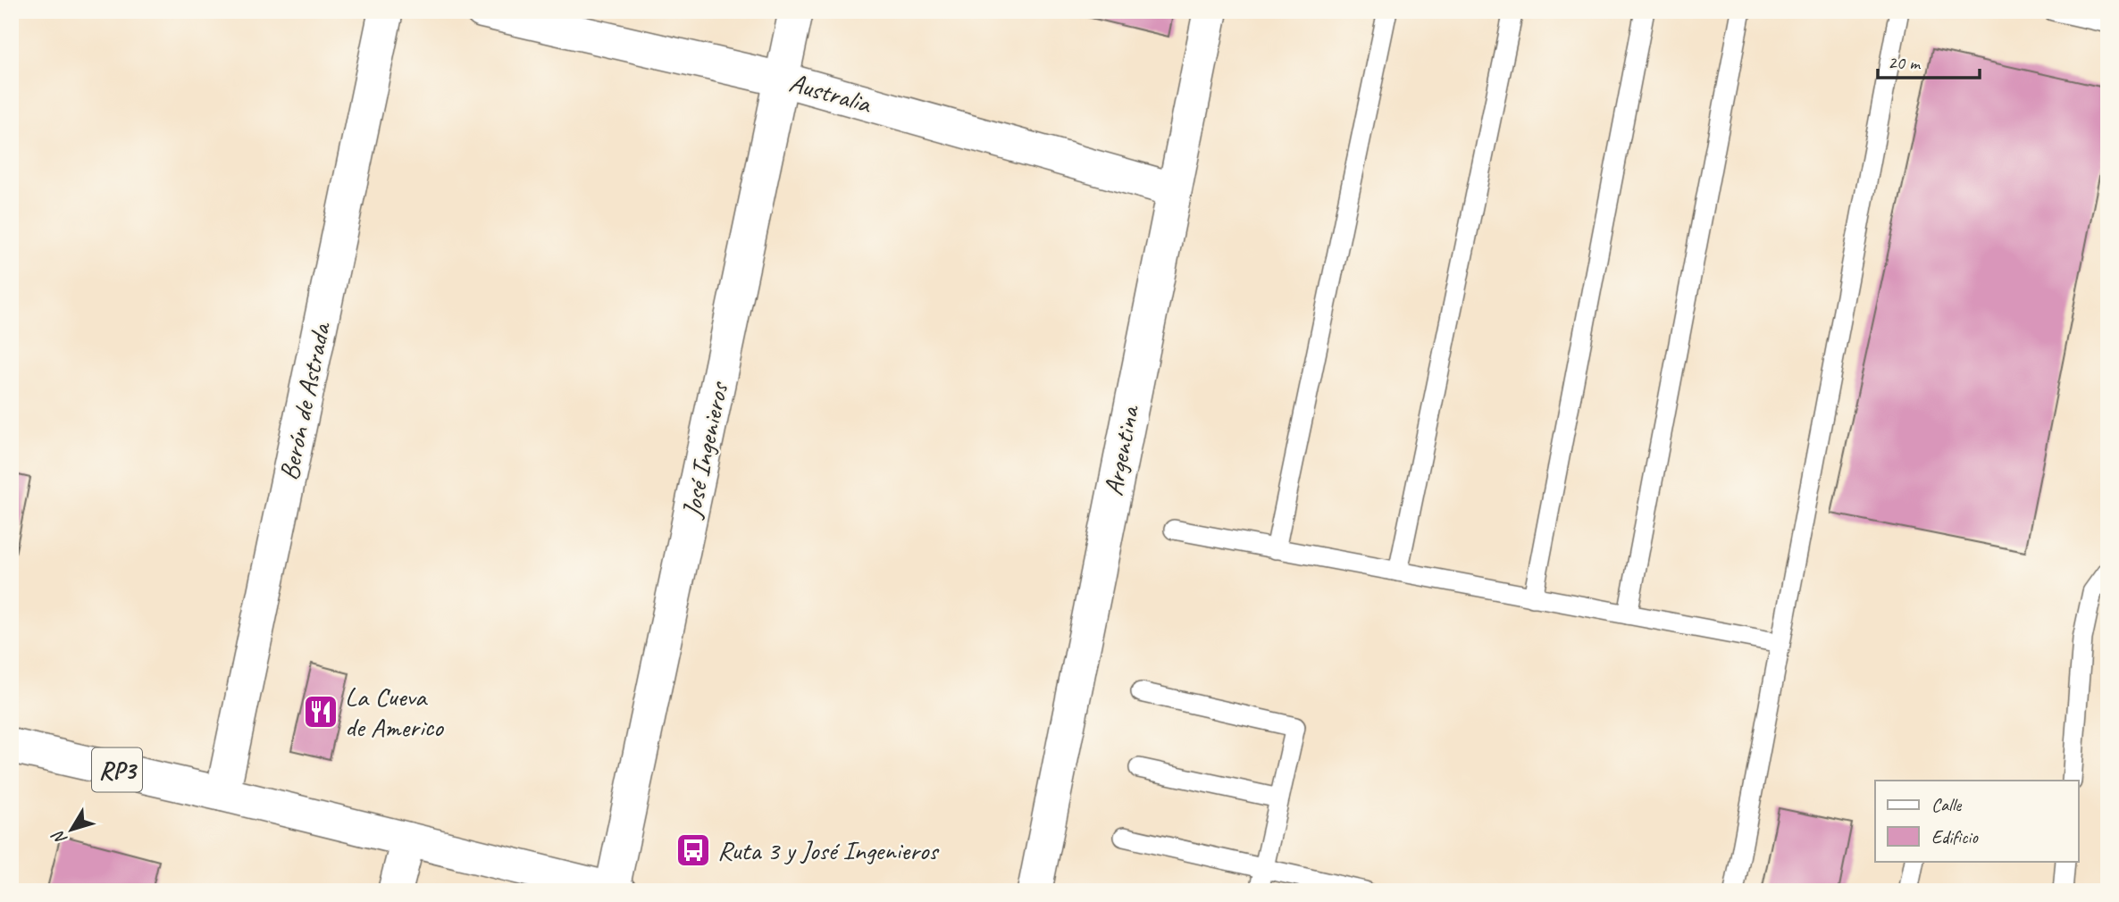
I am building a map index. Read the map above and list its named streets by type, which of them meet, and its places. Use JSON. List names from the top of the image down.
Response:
{
  "streets": {
    "main road": [
      "Australia",
      "Berón de Astrada",
      "José Ingenieros",
      "Argentina",
      "RP3"
    ]
  },
  "crossings": [
    ["Australia", "José Ingenieros"],
    ["Australia", "Argentina"],
    ["Berón de Astrada", "RP3"],
    ["José Ingenieros", "RP3"]
  ],
  "places": {
    "restaurant": ["La Cueva de Americo"],
    "bus stop": ["Ruta 3 y José Ingenieros"]
  },
  "legend": ["Calle", "Edificio"],
  "scale_bar": "20 m",
  "north": "bottom left"
}
